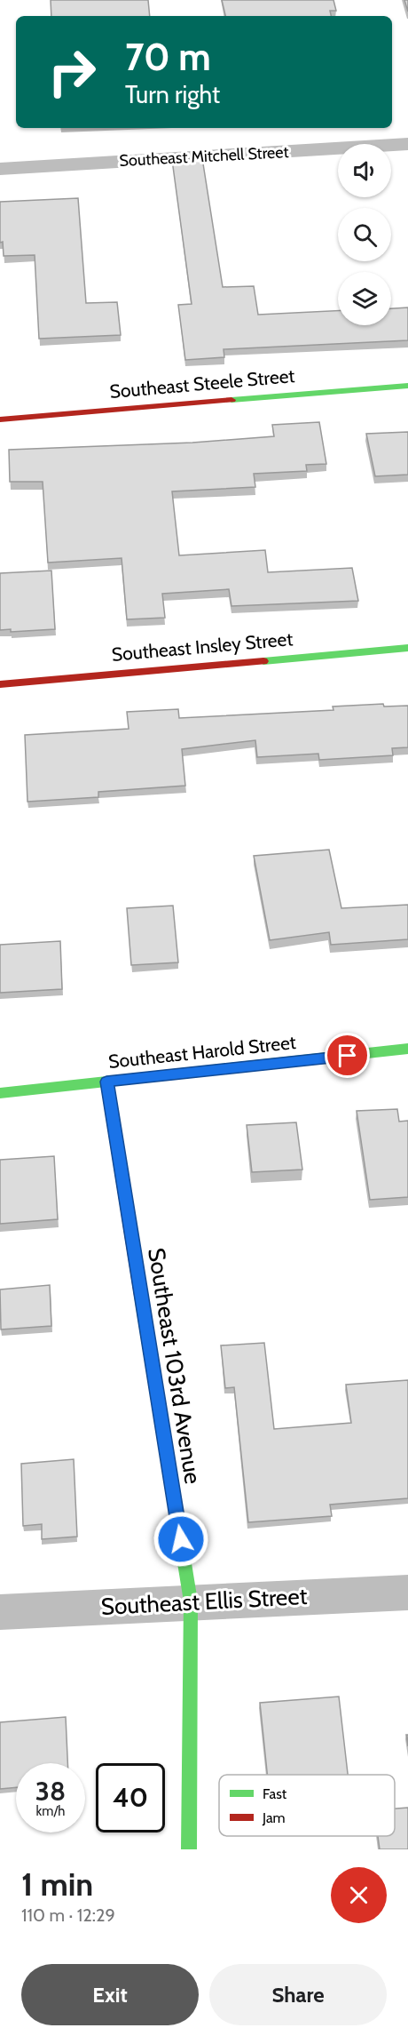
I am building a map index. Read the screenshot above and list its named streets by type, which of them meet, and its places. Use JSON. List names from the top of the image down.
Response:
{
  "streets": {
    "street": [
      "Southeast Mitchell Street",
      "Southeast Steele Street",
      "Southeast Insley Street",
      "Southeast Harold Street",
      "Southeast 103rd Avenue",
      "Southeast Ellis Street"
    ]
  },
  "crossings": [
    ["Southeast Harold Street", "Southeast 103rd Avenue"],
    ["Southeast 103rd Avenue", "Southeast Ellis Street"]
  ],
  "legend": ["Fast", "Jam"],
  "page": {
    "turn": ["70 m", "Turn right"],
    "speed": "38 km/h",
    "limit": "40",
    "heading": ["1 min", "110 m · 12:29"],
    "buttons": ["Exit", "Share"]
  }
}
